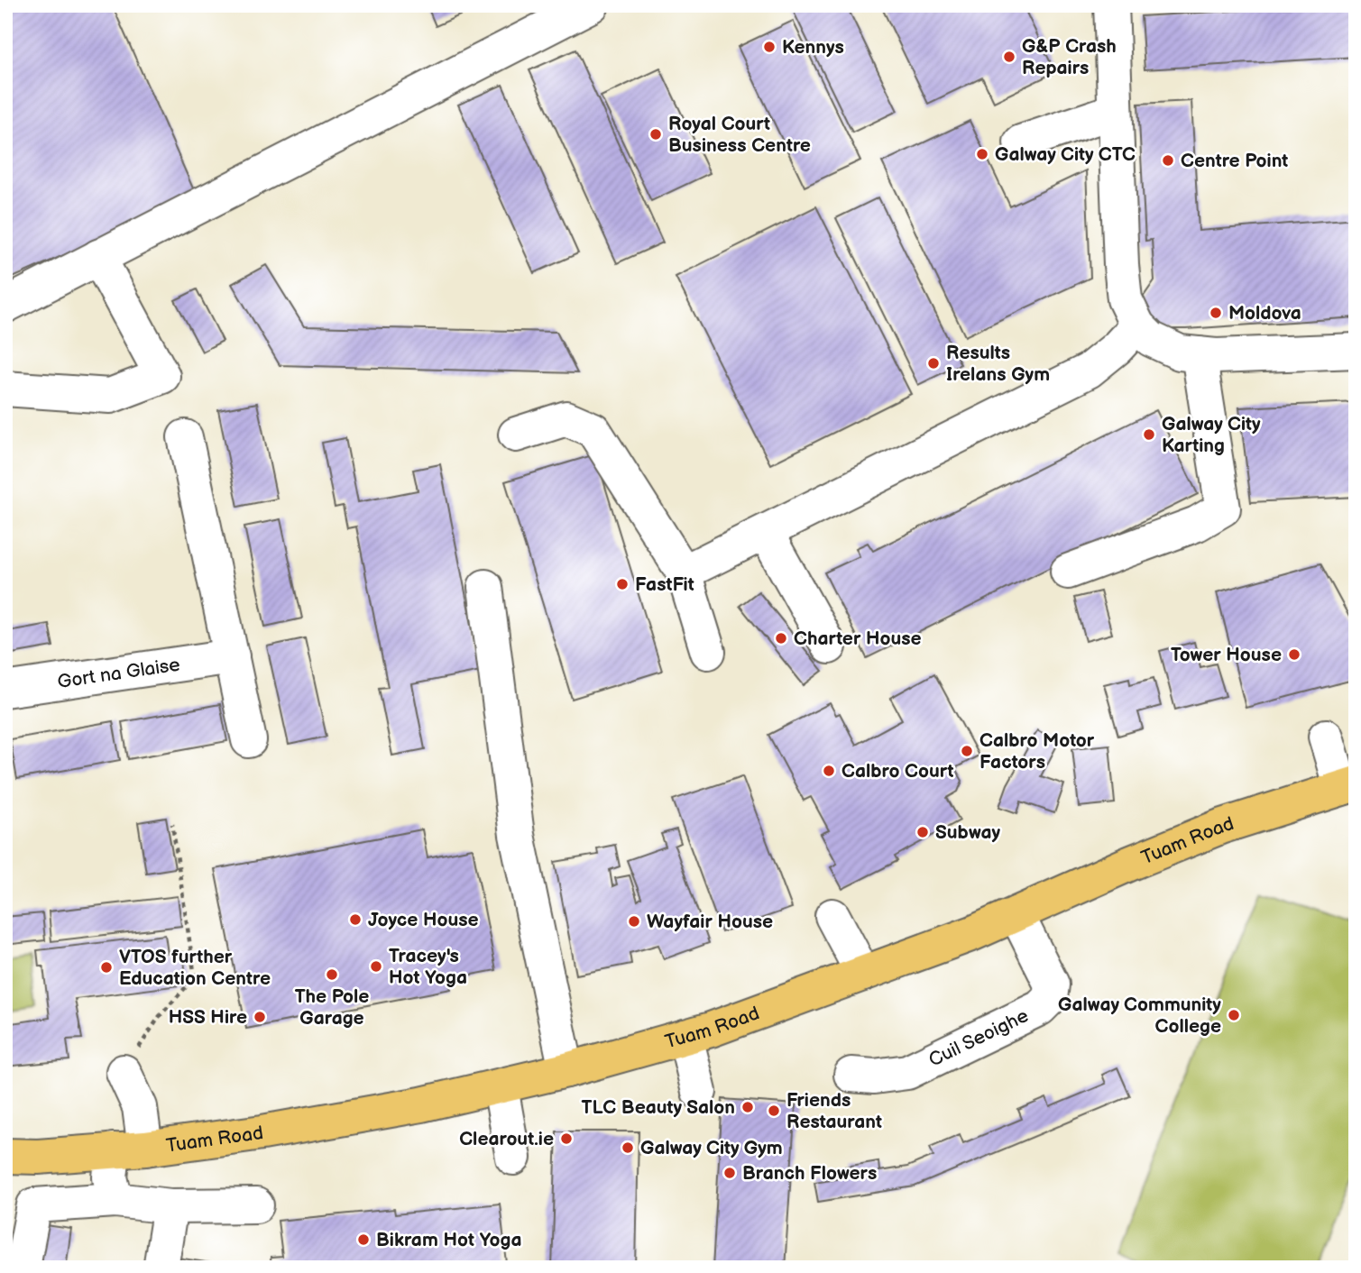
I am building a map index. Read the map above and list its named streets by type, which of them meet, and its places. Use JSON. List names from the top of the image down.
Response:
{
  "streets": {
    "main road": ["Tuam Road"],
    "street": ["Gort na Glaise", "Cuil Seoighe"]
  },
  "crossings": [
    ["Tuam Road", "Cuil Seoighe"]
  ],
  "places": [
    "Kennys",
    "G&P Crash Repairs",
    "Royal Court Business Centre",
    "Galway City CTC",
    "Centre Point",
    "Moldova",
    "Results Irelans Gym",
    "Galway City Karting",
    "FastFit",
    "Charter House",
    "Tower House",
    "Calbro Motor Factors",
    "Calbro Court",
    "Subway",
    "Joyce House",
    "Wayfair House",
    "Tracey's Hot Yoga",
    "VTOS further Education Centre",
    "The Pole Garage",
    "Galway Community College",
    "HSS Hire",
    "TLC Beauty Salon",
    "Friends Restaurant",
    "Clearout.ie",
    "Galway City Gym",
    "Branch Flowers",
    "Bikram Hot Yoga"
  ]
}
